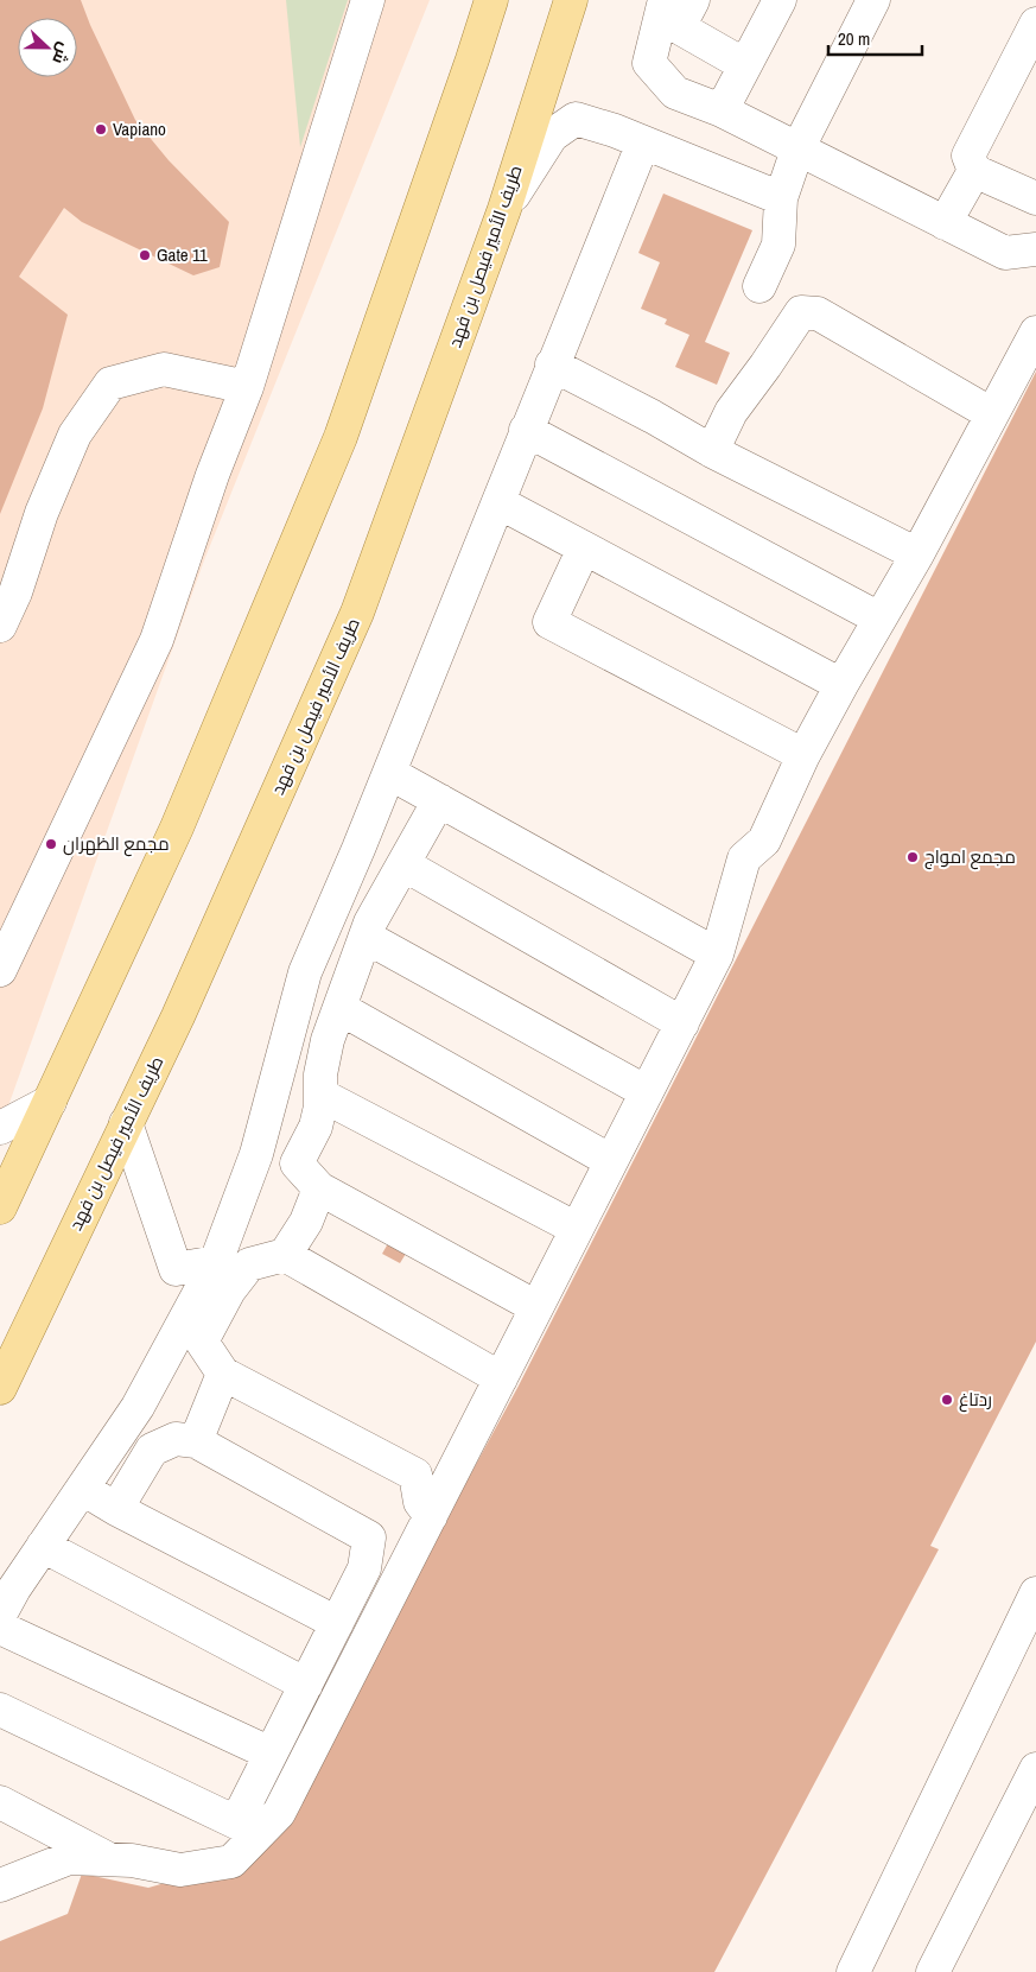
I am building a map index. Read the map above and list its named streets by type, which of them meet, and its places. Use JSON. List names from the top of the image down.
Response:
{
  "streets": {
    "main road": ["طريف الأمير فيصل بن فهد"]
  },
  "places": [
    "Vapiano",
    "Gate 11",
    "مجمع الظهران",
    "مجمع امواج",
    "ردتاغ"
  ],
  "scale_bar": "20 m",
  "north": "right"
}
